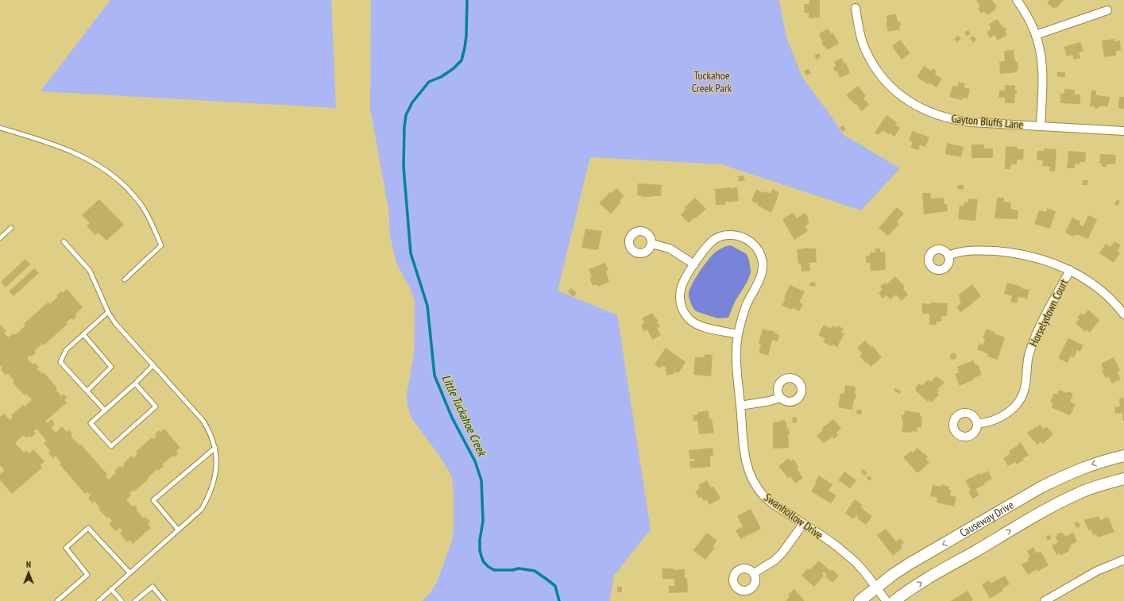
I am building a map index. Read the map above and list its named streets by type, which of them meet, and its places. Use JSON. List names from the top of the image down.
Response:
{
  "streets": {
    "street": [
      "Gayton Bluffs Lane",
      "Horselydown Court",
      "Swanhollow Drive",
      "Causeway Drive"
    ]
  },
  "crossings": [
    ["Swanhollow Drive", "Causeway Drive"]
  ],
  "water": ["Little Tuckahoe Creek"],
  "parks": ["Tuckahoe Creek Park"],
  "north": "top"
}
